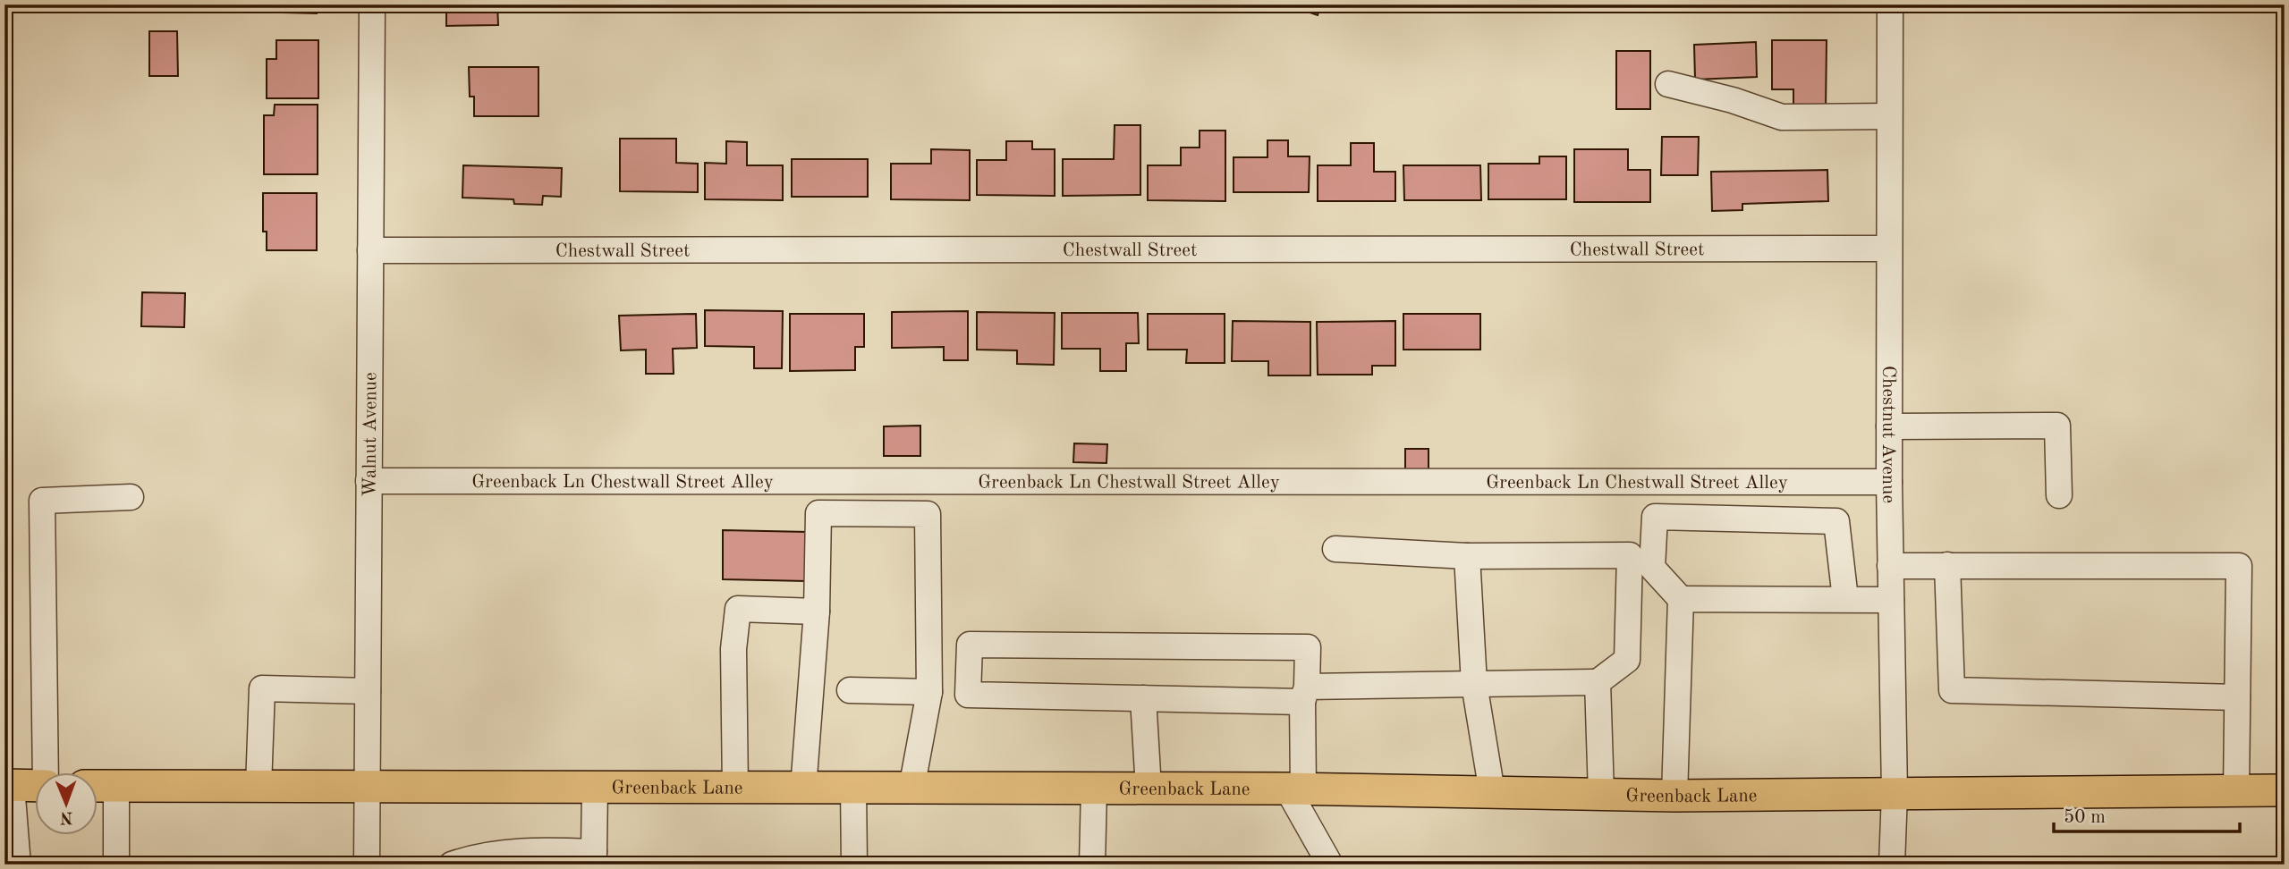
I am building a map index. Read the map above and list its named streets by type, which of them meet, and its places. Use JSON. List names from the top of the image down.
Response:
{
  "streets": {
    "main road": ["Greenback Lane"],
    "street": [
      "Chestwall Street",
      "Walnut Avenue",
      "Chestnut Avenue",
      "Greenback Ln Chestwall Street Alley"
    ]
  },
  "crossings": [
    ["Chestwall Street", "Walnut Avenue"],
    ["Chestwall Street", "Chestnut Avenue"],
    ["Walnut Avenue", "Greenback Ln Chestwall Street Alley"],
    ["Walnut Avenue", "Greenback Lane"],
    ["Chestnut Avenue", "Greenback Ln Chestwall Street Alley"],
    ["Chestnut Avenue", "Greenback Lane"]
  ],
  "scale_bar": "50 m",
  "north": "bottom"
}
